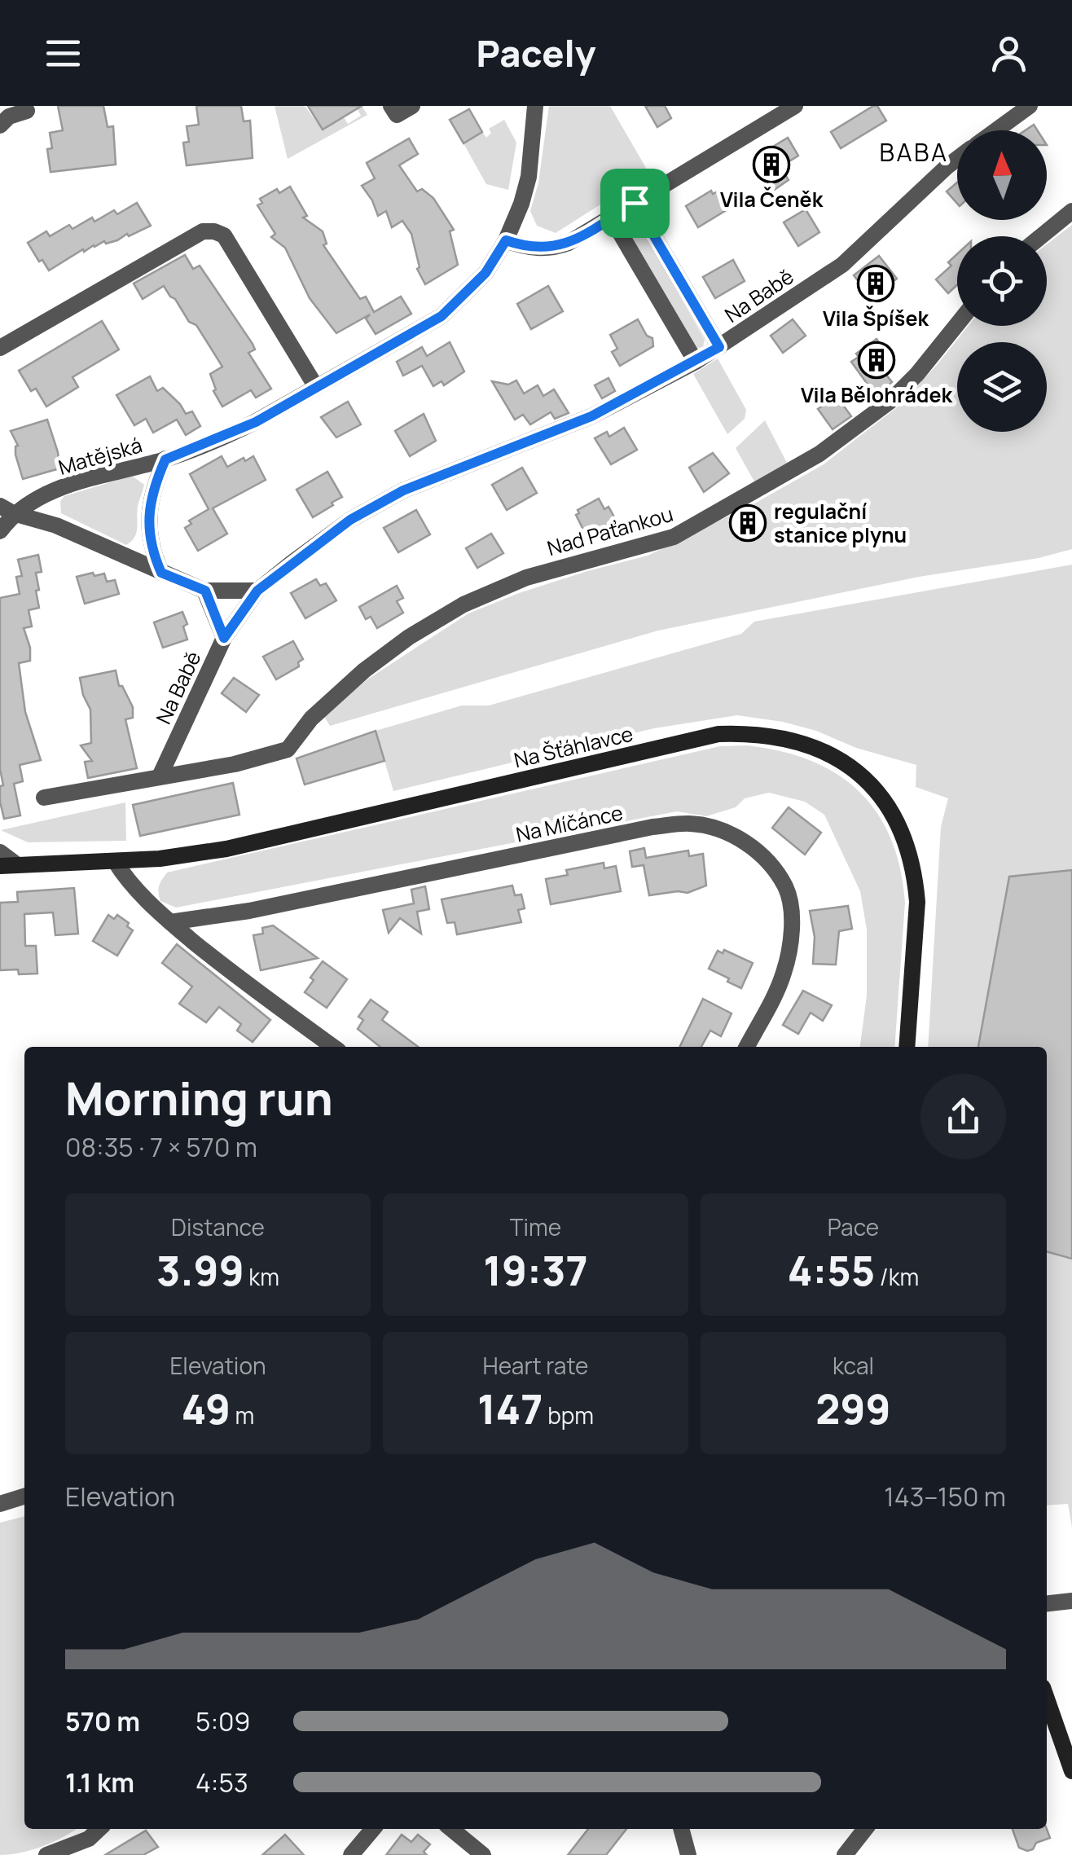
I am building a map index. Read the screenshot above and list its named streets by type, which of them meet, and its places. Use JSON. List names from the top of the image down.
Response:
{
  "streets": {
    "street": [
      "Na Babě",
      "Matějská",
      "Nad Paťankou",
      "Na Šťáhlavce",
      "Na Míčánce"
    ]
  },
  "crossings": [
    ["Na Babě", "Nad Paťankou"]
  ],
  "districts": ["BABA"],
  "places": {
    "building": [
      "Vila Čeněk",
      "Vila Špíšek",
      "Vila Bělohrádek",
      "regulační stanice plynu"
    ]
  },
  "north": "top",
  "page": {
    "header": "Pacely",
    "heading": ["Morning run", "08:35 · 7 × 570 m"],
    "stats": [
      ["Distance", "3.99 km"],
      ["Time", "19:37"],
      ["Pace", "4:55 /km"],
      ["Elevation", "49 m"],
      ["Heart rate", "147 bpm"],
      ["kcal", "299"]
    ],
    "chart": ["Elevation", "143–150 m"],
    "list": [
      {
        "name": "570 m",
        "note": "5:09"
      },
      {
        "name": "1.1 km",
        "note": "4:53"
      }
    ]
  }
}
